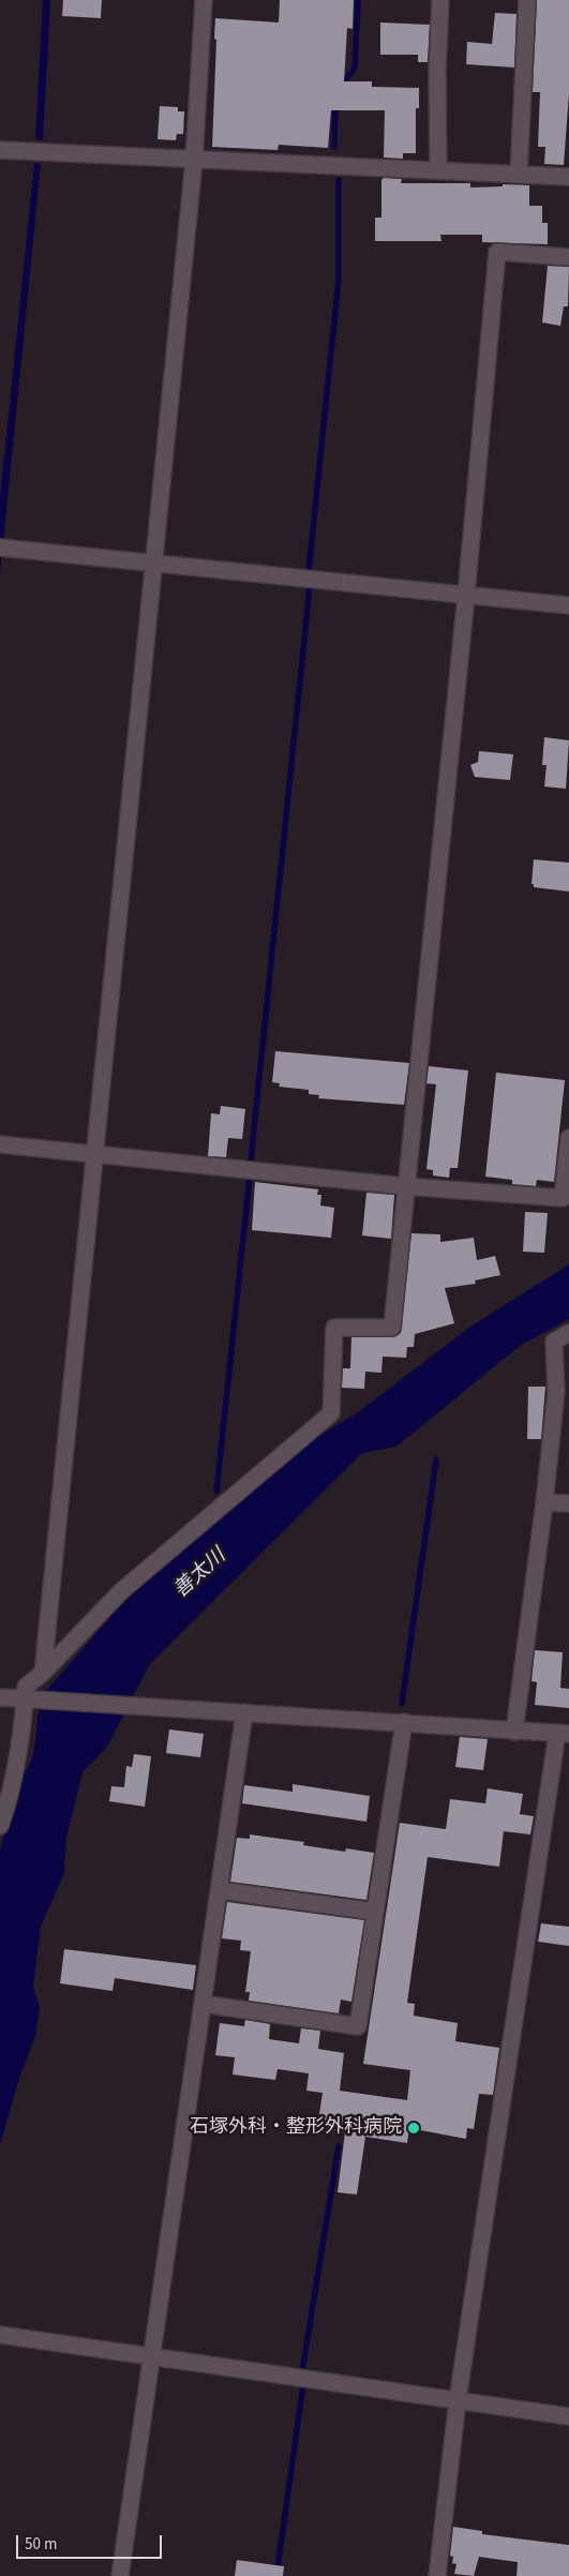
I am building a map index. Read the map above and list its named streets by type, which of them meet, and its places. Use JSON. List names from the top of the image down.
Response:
{
  "water": ["善太川"],
  "places": ["石塚外科・整形外科病院"],
  "scale_bar": "50 m"
}
